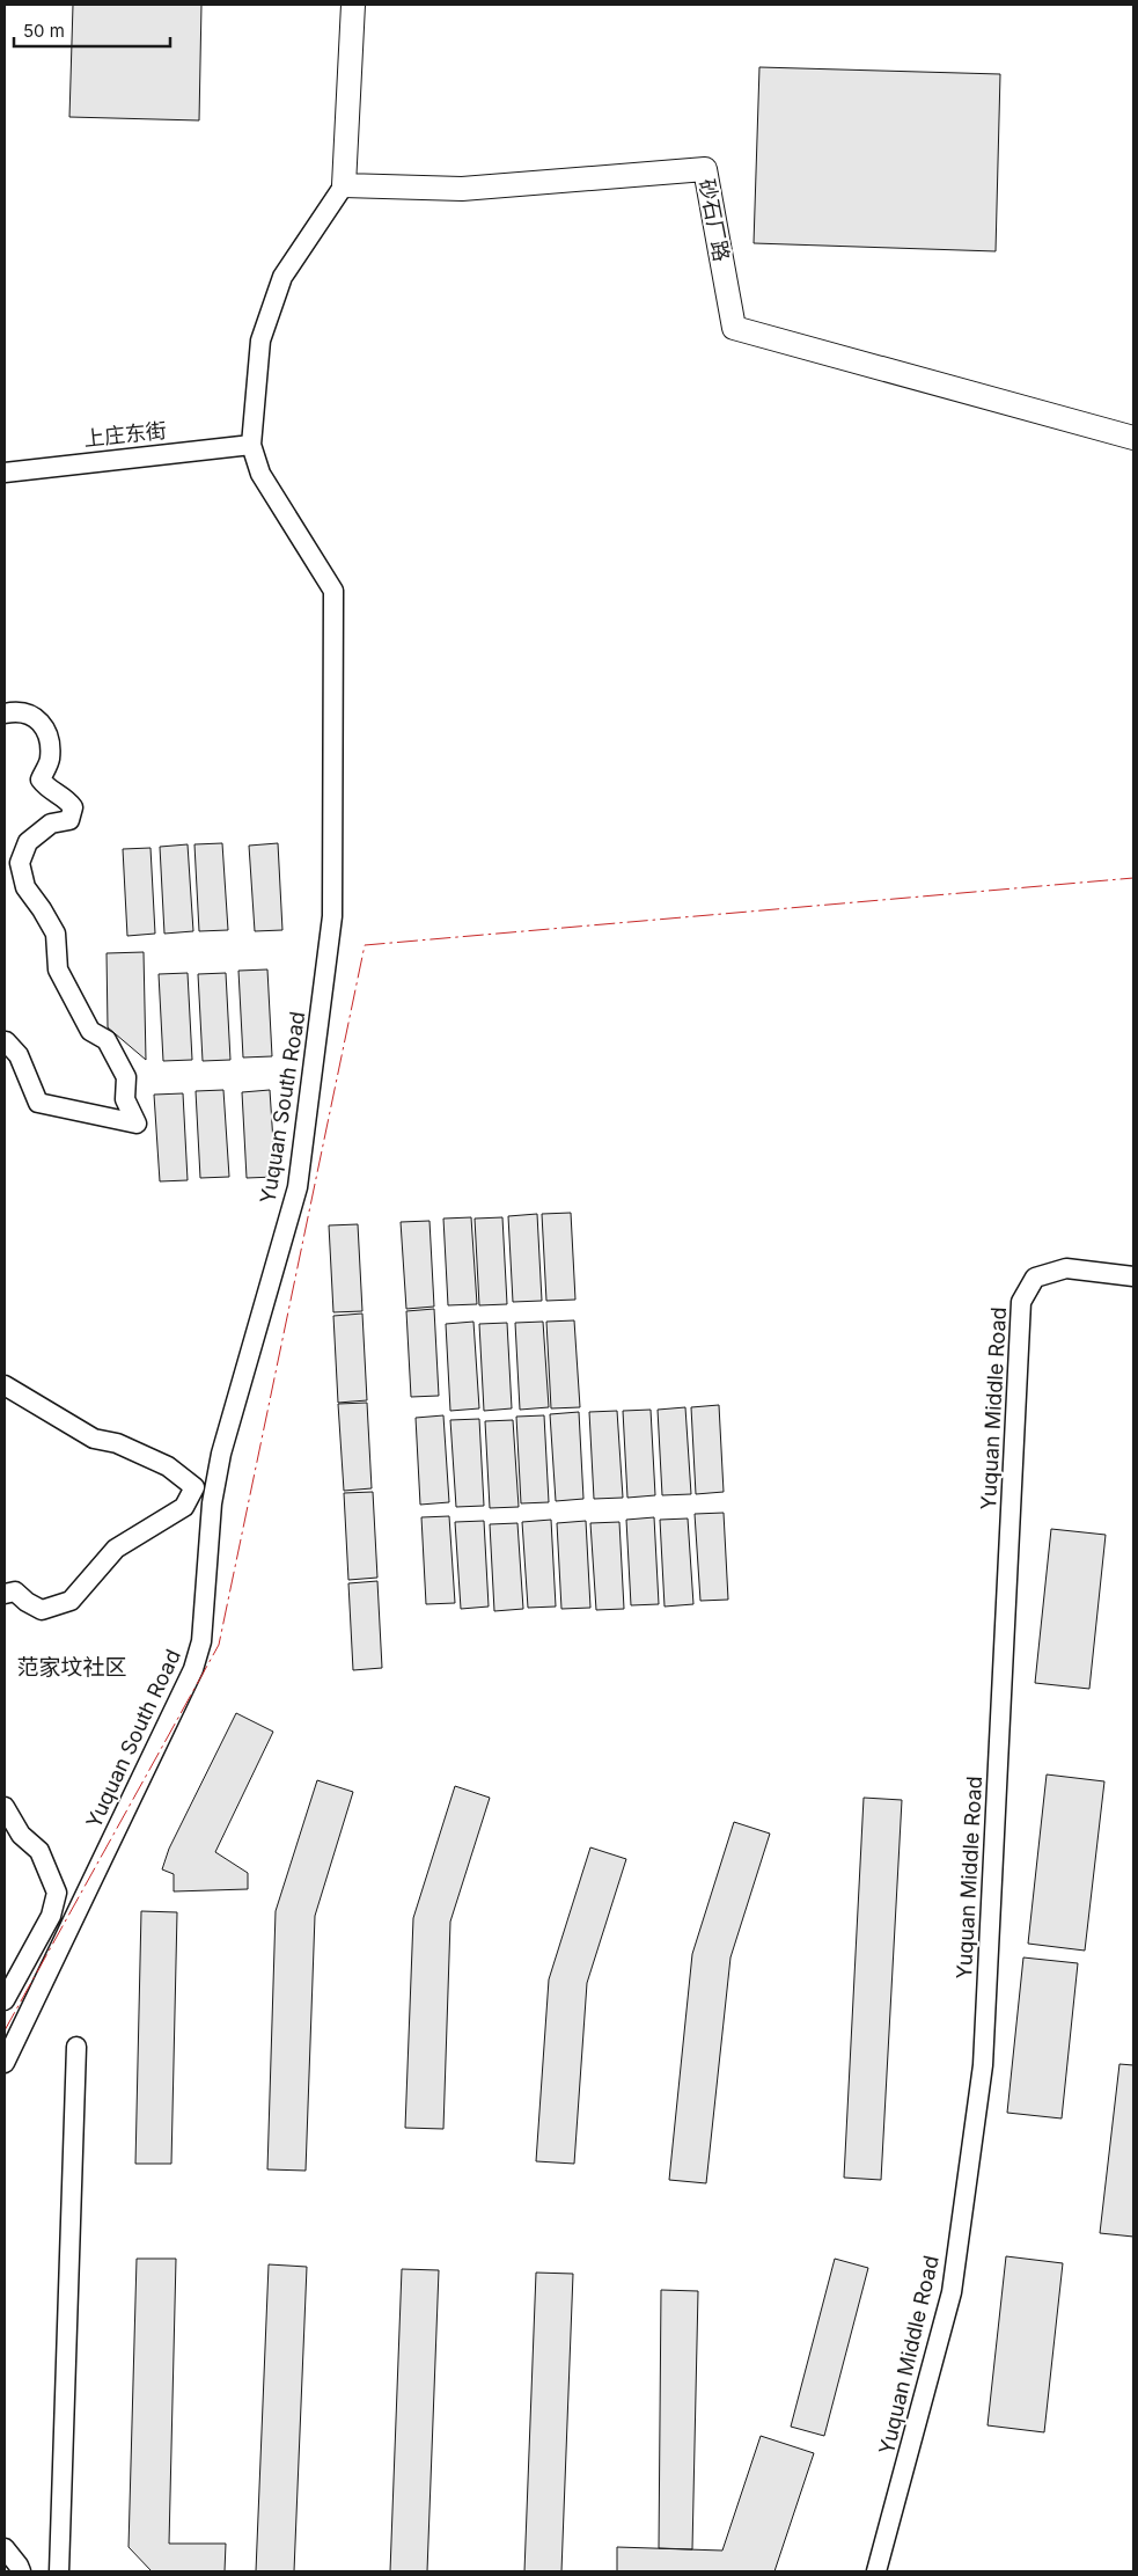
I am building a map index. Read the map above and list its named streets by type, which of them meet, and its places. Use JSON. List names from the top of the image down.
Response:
{
  "streets": {
    "street": [
      "砂石厂路",
      "上庄东街",
      "Yuquan South Road",
      "Yuquan Middle Road"
    ]
  },
  "crossings": [
    ["砂石厂路", "Yuquan South Road"],
    ["上庄东街", "Yuquan South Road"]
  ],
  "districts": ["范家坟社区"],
  "scale_bar": "50 m"
}
